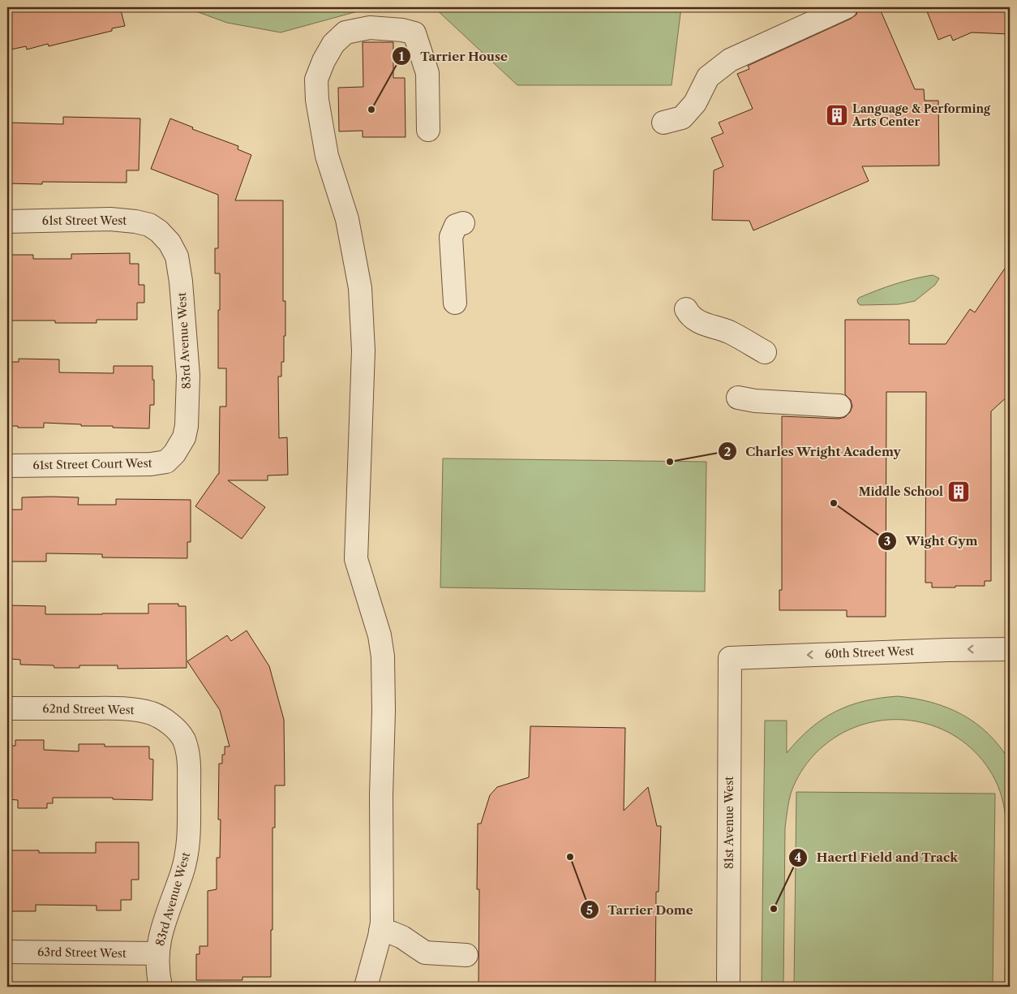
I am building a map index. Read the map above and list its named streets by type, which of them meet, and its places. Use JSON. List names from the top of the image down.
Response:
{
  "streets": {
    "street": [
      "61st Street West",
      "83rd Avenue West",
      "61st Street Court West",
      "60th Street West",
      "62nd Street West",
      "81st Avenue West",
      "63rd Street West"
    ]
  },
  "crossings": [
    ["61st Street West", "83rd Avenue West"],
    ["83rd Avenue West", "61st Street Court West"],
    ["83rd Avenue West", "62nd Street West"],
    ["83rd Avenue West", "63rd Street West"],
    ["60th Street West", "81st Avenue West"]
  ],
  "one_way": ["60th Street West"],
  "places": {
    "other": [
      "Tarrier House",
      "Charles Wright Academy",
      "Wight Gym",
      "Tarrier Dome",
      "Haertl Field and Track"
    ],
    "building": ["Language & Performing Arts Center", "Middle School"]
  }
}
